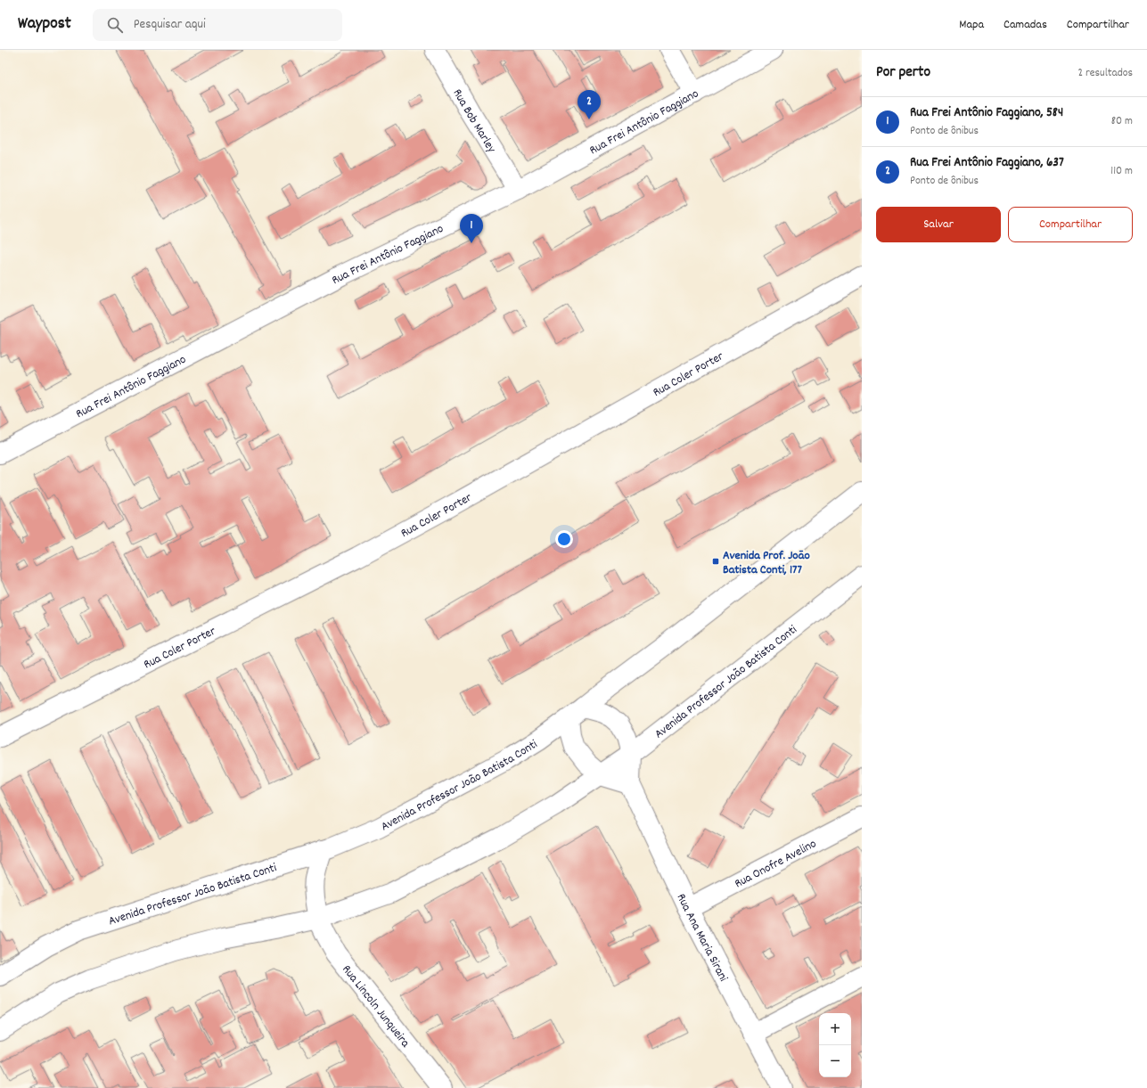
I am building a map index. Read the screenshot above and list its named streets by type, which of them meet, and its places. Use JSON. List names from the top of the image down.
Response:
{
  "streets": {
    "street": [
      "Rua Bob Marley",
      "Rua Frei Antônio Faggiano",
      "Rua Coler Porter",
      "Avenida Professor João Batista Conti",
      "Rua Onofre Avelino",
      "Rua Ana Maria Sirani",
      "Rua Lincoln Junqueira"
    ]
  },
  "crossings": [
    ["Rua Bob Marley", "Rua Frei Antônio Faggiano"],
    ["Avenida Professor João Batista Conti", "Rua Ana Maria Sirani"],
    ["Avenida Professor João Batista Conti", "Rua Lincoln Junqueira"],
    ["Rua Onofre Avelino", "Rua Ana Maria Sirani"]
  ],
  "places": {
    "transit": ["Avenida Prof. João Batista Conti, 177"]
  },
  "page": {
    "header": "Waypost",
    "search": "Pesquisar aqui",
    "nav": ["Mapa", "Camadas", "Compartilhar"],
    "heading": ["Por perto", "2 resultados"],
    "pins": ["2", "1"],
    "list": [
      {
        "mark": "1",
        "name": "Rua Frei Antônio Faggiano, 584",
        "note": "Ponto de ônibus",
        "value": "80 m"
      },
      {
        "mark": "2",
        "name": "Rua Frei Antônio Faggiano, 637",
        "note": "Ponto de ônibus",
        "value": "110 m"
      }
    ],
    "buttons": ["Salvar", "Compartilhar"],
    "map_buttons": ["+", "−"]
  }
}
